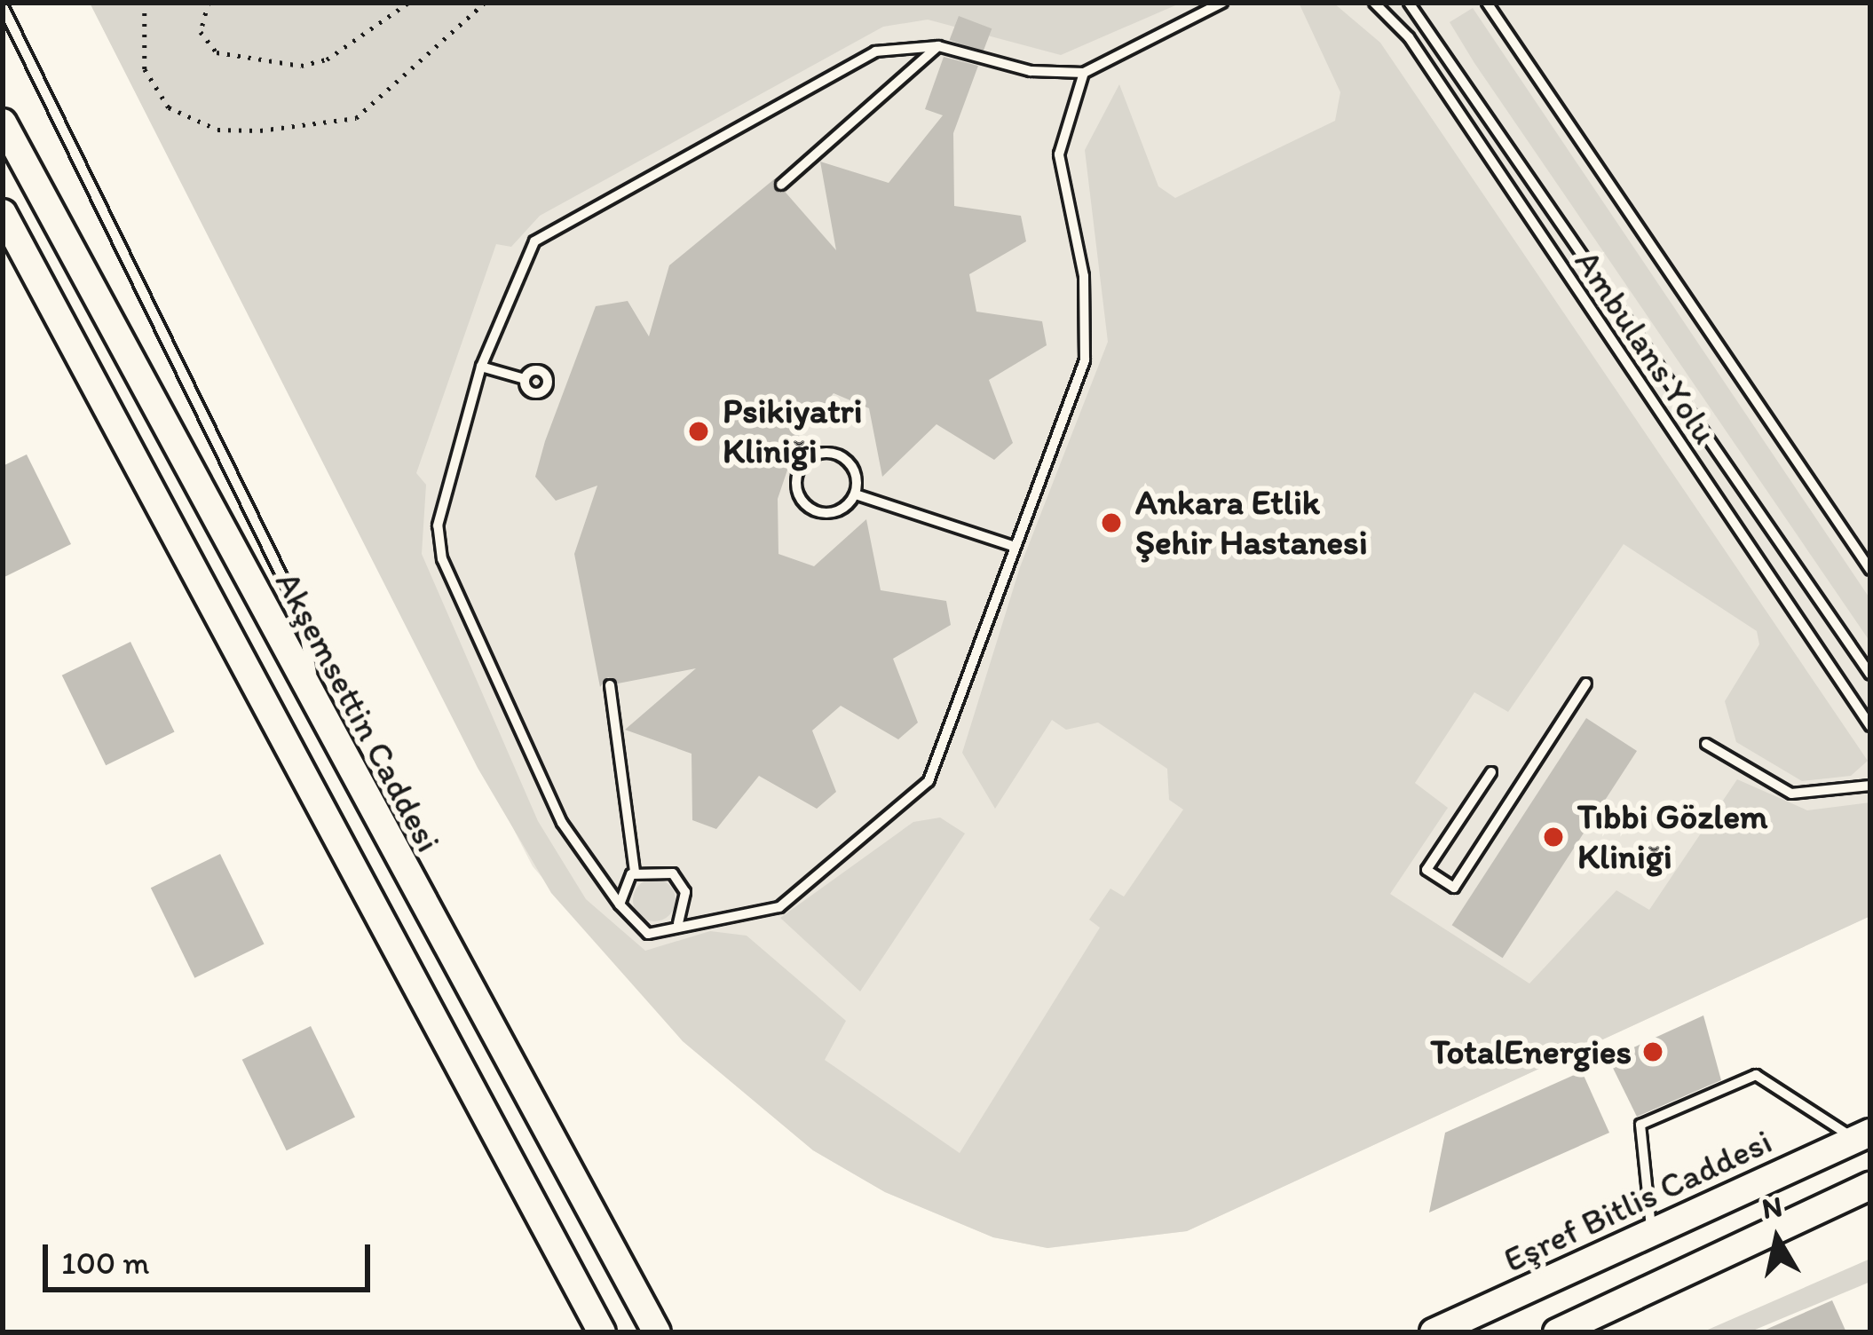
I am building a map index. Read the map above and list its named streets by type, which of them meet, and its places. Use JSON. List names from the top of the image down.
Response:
{
  "streets": {
    "main road": ["Akşemsettin Caddesi", "Eşref Bitlis Caddesi"],
    "lane": ["Ambulans Yolu"]
  },
  "places": [
    "Psikiyatri Kliniği",
    "Ankara Etlik Şehir Hastanesi",
    "Tıbbi Gözlem Kliniği",
    "TotalEnergies"
  ],
  "scale_bar": "100 m",
  "north": "top"
}
